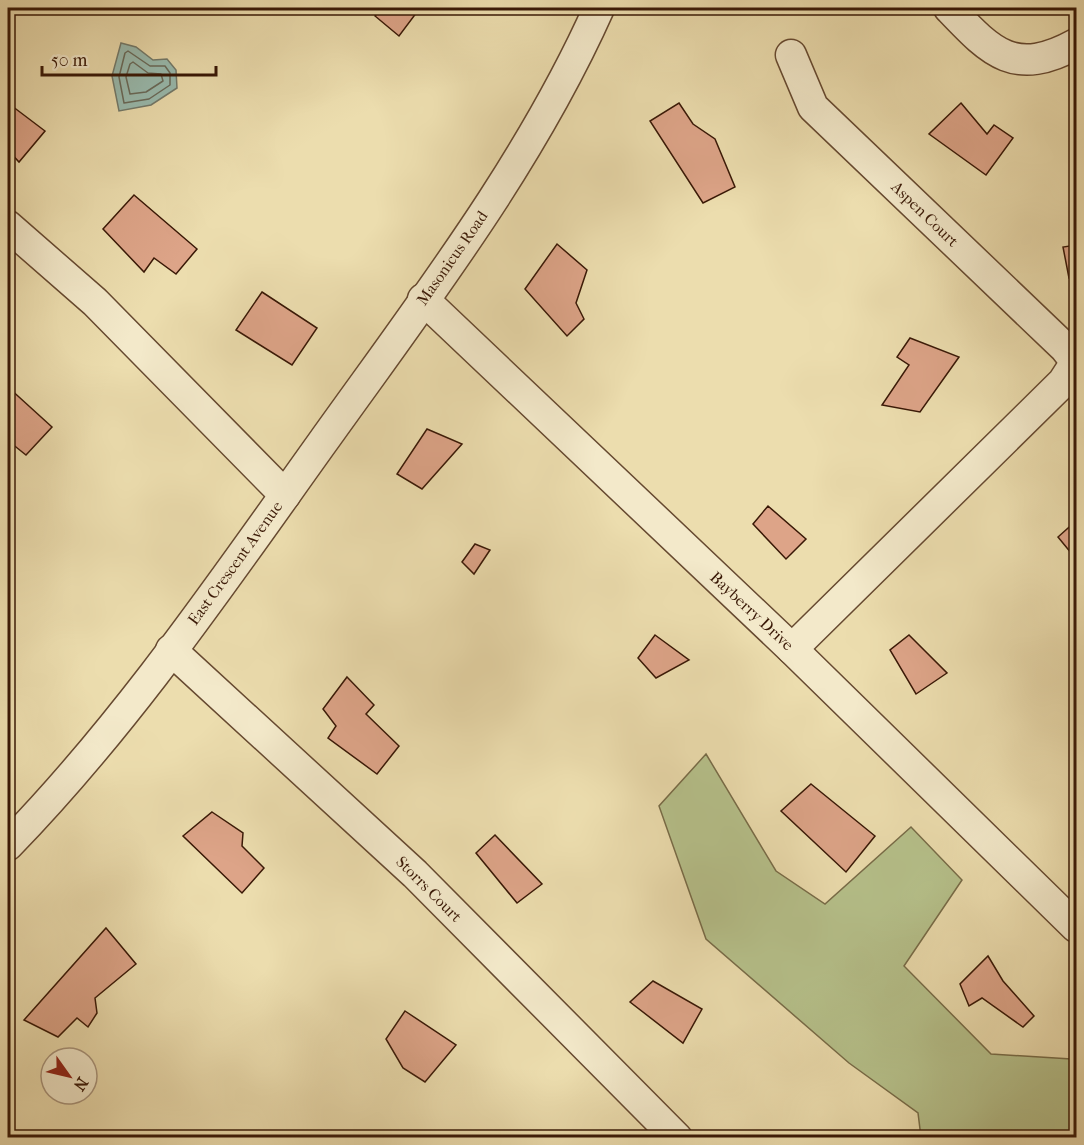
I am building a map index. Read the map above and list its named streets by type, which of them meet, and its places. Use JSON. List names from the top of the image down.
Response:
{
  "streets": {
    "street": [
      "Aspen Court",
      "Masonicus Road",
      "East Crescent Avenue",
      "Bayberry Drive",
      "Storrs Court"
    ]
  },
  "crossings": [
    ["Aspen Court", "Bayberry Drive"],
    ["Masonicus Road", "East Crescent Avenue"],
    ["Masonicus Road", "Bayberry Drive"],
    ["East Crescent Avenue", "Storrs Court"]
  ],
  "scale_bar": "50 m",
  "north": "bottom right"
}
